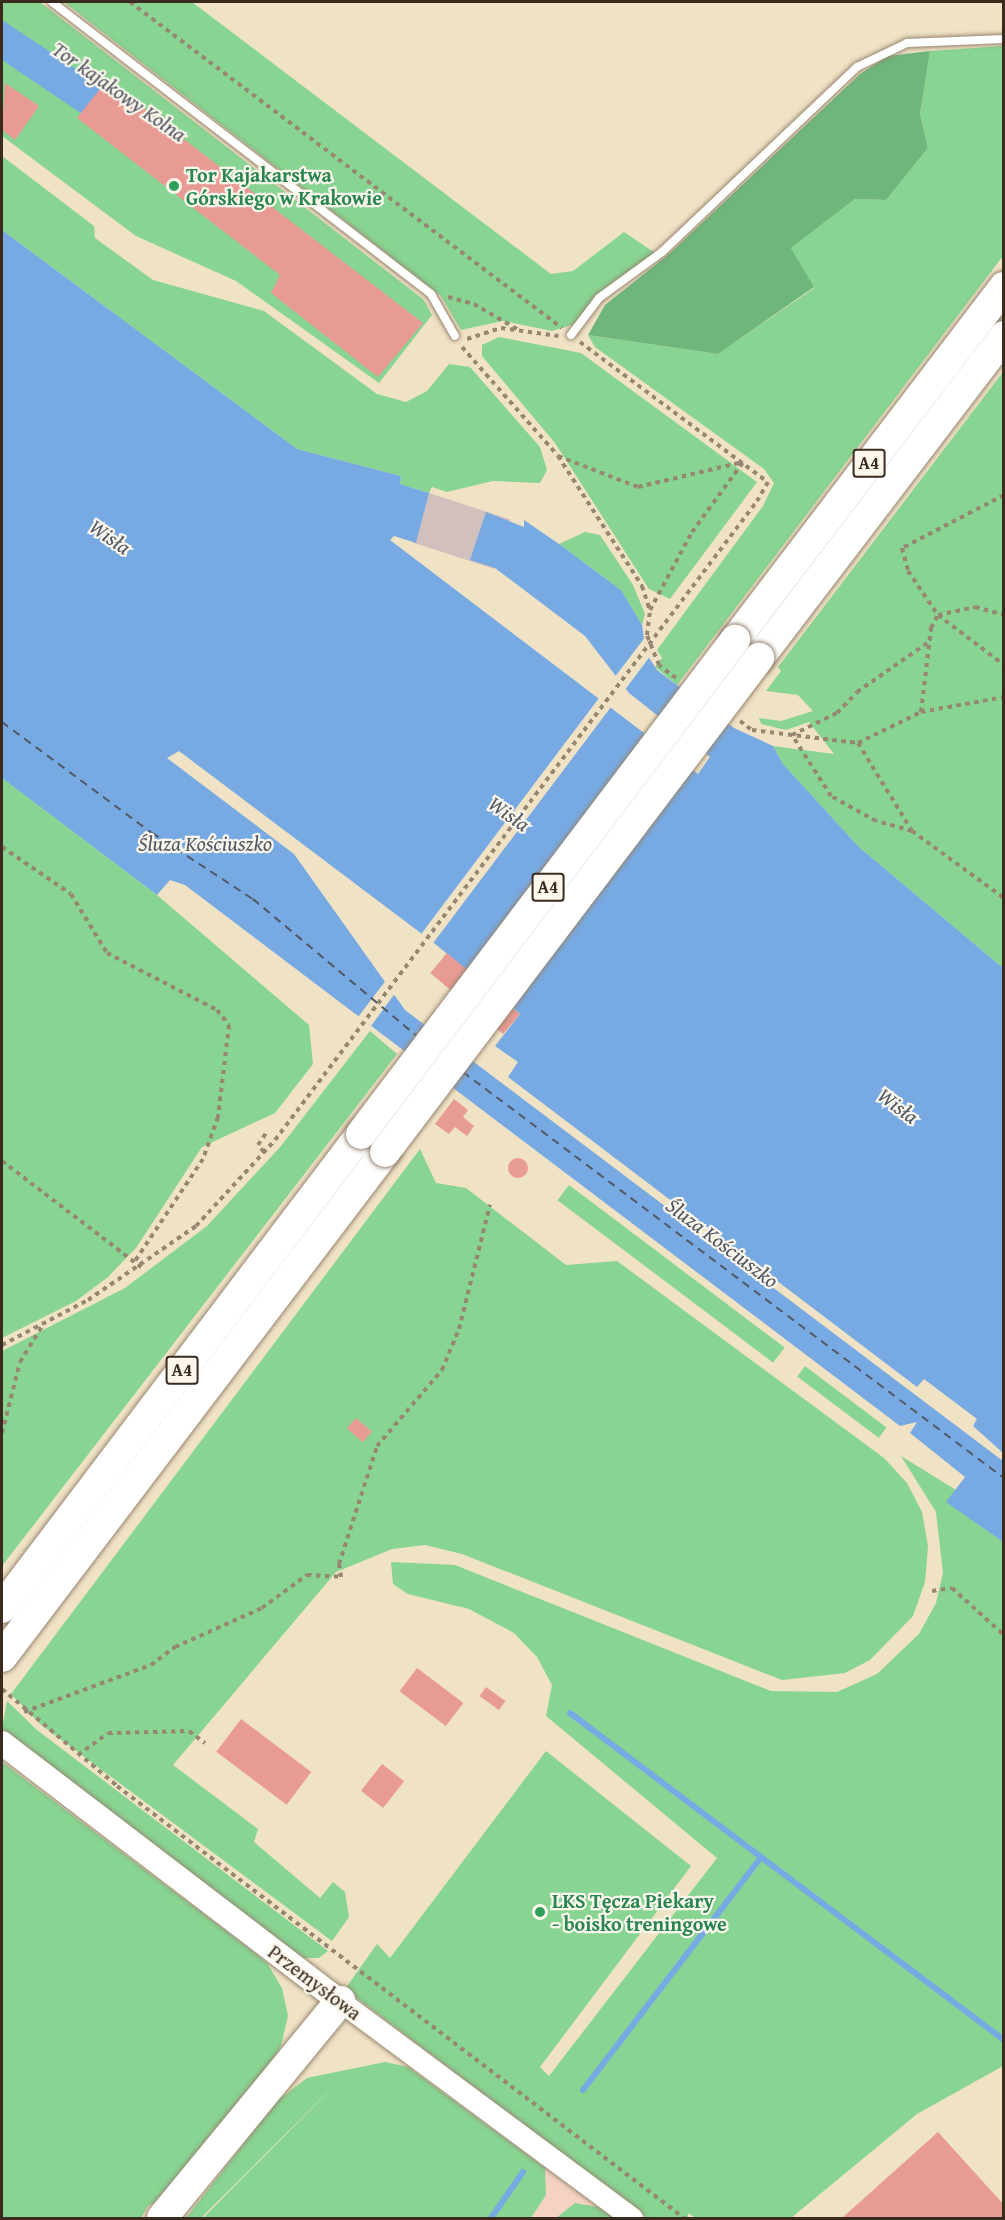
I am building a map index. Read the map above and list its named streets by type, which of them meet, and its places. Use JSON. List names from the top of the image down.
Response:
{
  "streets": {
    "highway": ["A4"],
    "main road": ["Przemysłowa"]
  },
  "water": ["Tor kajakowy Kolna", "Wisła", "Śluza Kościuszko"],
  "places": ["Tor Kajakarstwa Górskiego w Krakowie", "LKS Tęcza Piekary - boisko treningowe"]
}
